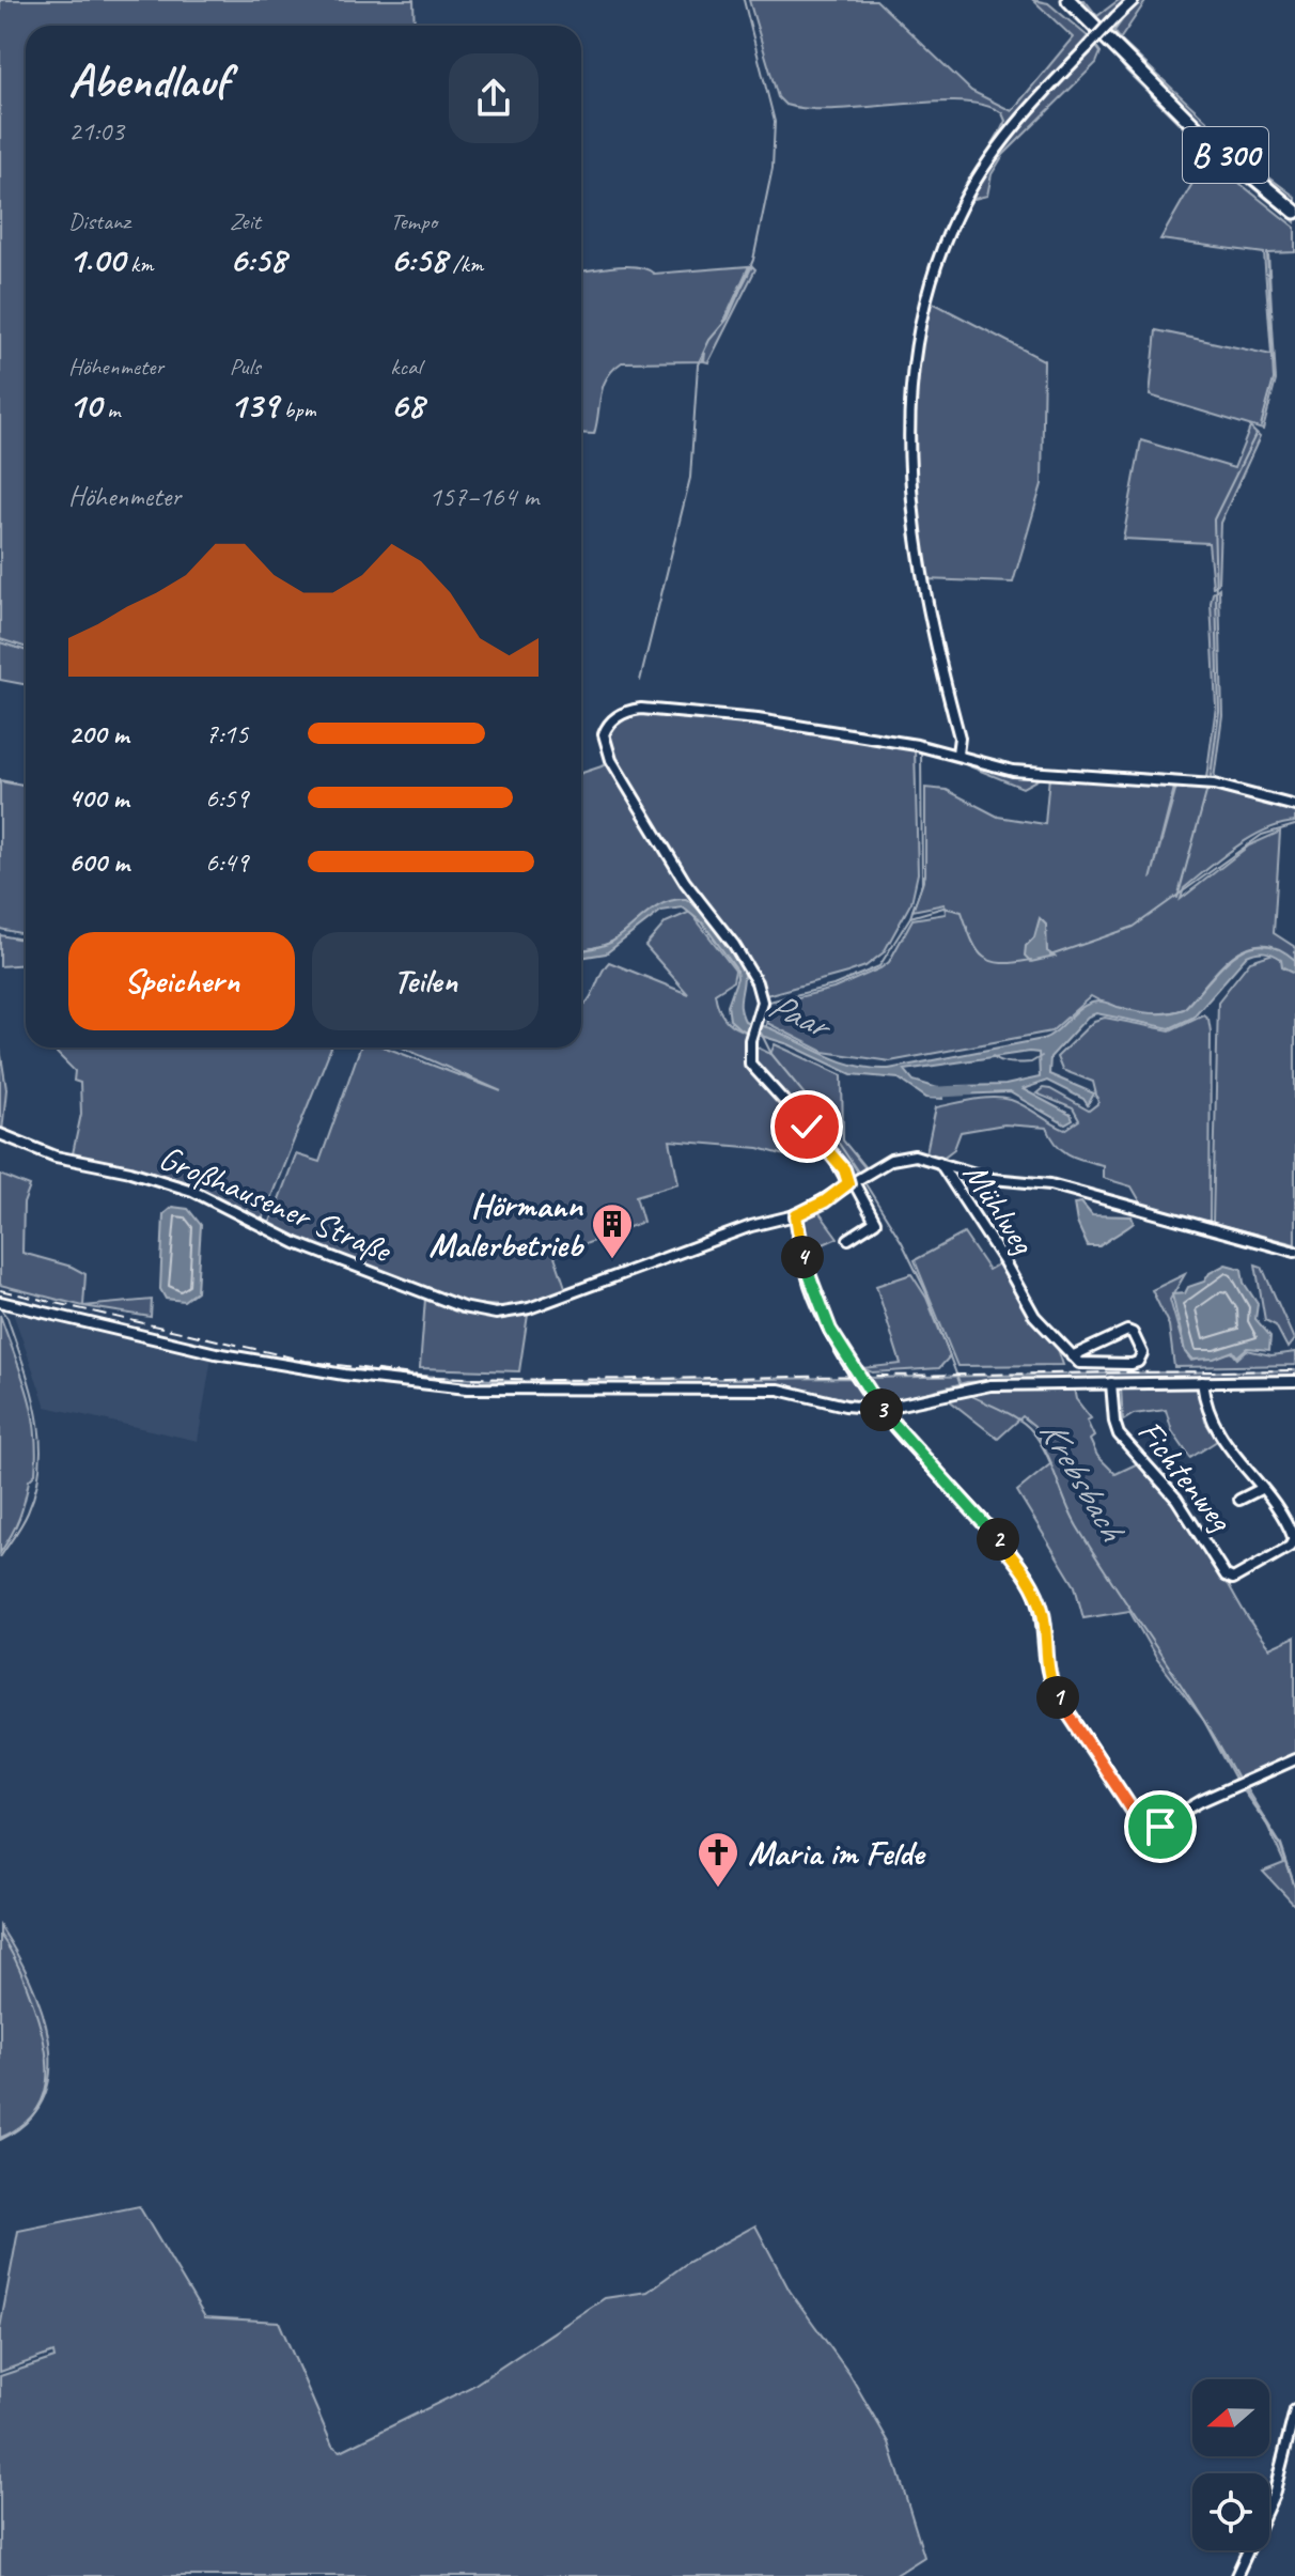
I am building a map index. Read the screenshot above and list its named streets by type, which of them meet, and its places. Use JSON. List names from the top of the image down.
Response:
{
  "streets": {
    "highway": ["B 300"],
    "street": ["Großhausener Straße", "Mühlweg", "Fichtenweg"]
  },
  "crossings": [
    ["Großhausener Straße", "Mühlweg"]
  ],
  "water": ["Paar", "Krebsbach"],
  "places": {
    "building": ["Hörmann Malerbetrieb"],
    "church": ["Maria im Felde"]
  },
  "north": "left",
  "page": {
    "heading": ["Abendlauf", "21:03"],
    "stats": [
      ["Distanz", "1.00 km"],
      ["Zeit", "6:58"],
      ["Tempo", "6:58 /km"],
      ["Höhenmeter", "10 m"],
      ["Puls", "139 bpm"],
      ["kcal", "68"]
    ],
    "chart": ["Höhenmeter", "157–164 m"],
    "list": [
      {
        "name": "200 m",
        "note": "7:15"
      },
      {
        "name": "400 m",
        "note": "6:59"
      },
      {
        "name": "600 m",
        "note": "6:49"
      }
    ],
    "buttons": ["Speichern", "Teilen"],
    "pins": [
      "4",
      "3",
      "2",
      "1"
    ]
  }
}
